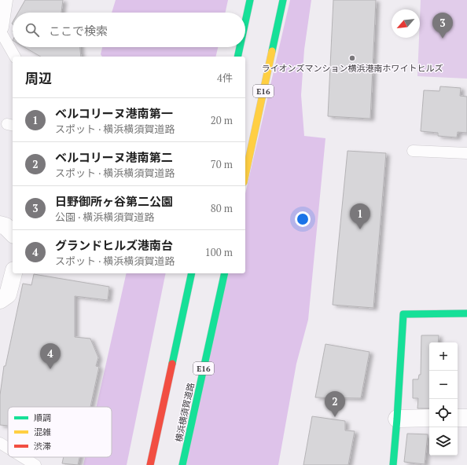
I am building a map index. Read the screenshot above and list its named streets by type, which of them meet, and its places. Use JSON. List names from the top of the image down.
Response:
{
  "streets": {
    "main road": ["E16", "横浜横須賀道路"]
  },
  "places": ["ライオンズマンション横浜港南ホワイトヒルズ"],
  "legend": ["順調", "混雑", "渋滞"],
  "north": "bottom left",
  "page": {
    "pins": [
      "3",
      "1",
      "4",
      "2"
    ],
    "search": "ここで検索",
    "heading": ["周辺", "4件"],
    "list": [
      {
        "mark": "1",
        "name": "ベルコリーヌ港南第一",
        "note": "スポット · 横浜横須賀道路",
        "value": "20 m"
      },
      {
        "mark": "2",
        "name": "ベルコリーヌ港南第二",
        "note": "スポット · 横浜横須賀道路",
        "value": "70 m"
      },
      {
        "mark": "3",
        "name": "日野御所ヶ谷第二公園",
        "note": "公園 · 横浜横須賀道路",
        "value": "80 m"
      },
      {
        "mark": "4",
        "name": "グランドヒルズ港南台",
        "note": "スポット · 横浜横須賀道路",
        "value": "100 m"
      }
    ],
    "map_buttons": ["+", "−"]
  }
}
